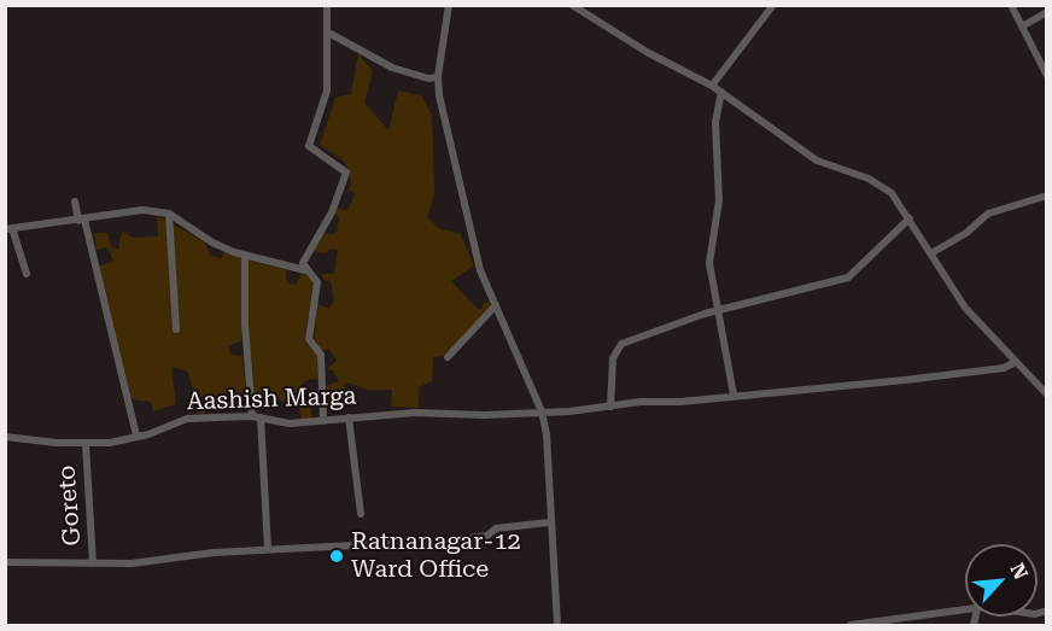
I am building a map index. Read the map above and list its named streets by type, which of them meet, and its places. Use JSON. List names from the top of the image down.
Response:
{
  "streets": {
    "street": ["Aashish Marga", "Goreto"]
  },
  "crossings": [
    ["Aashish Marga", "Goreto"]
  ],
  "places": ["Ratnanagar-12 Ward Office"],
  "north": "top right"
}
